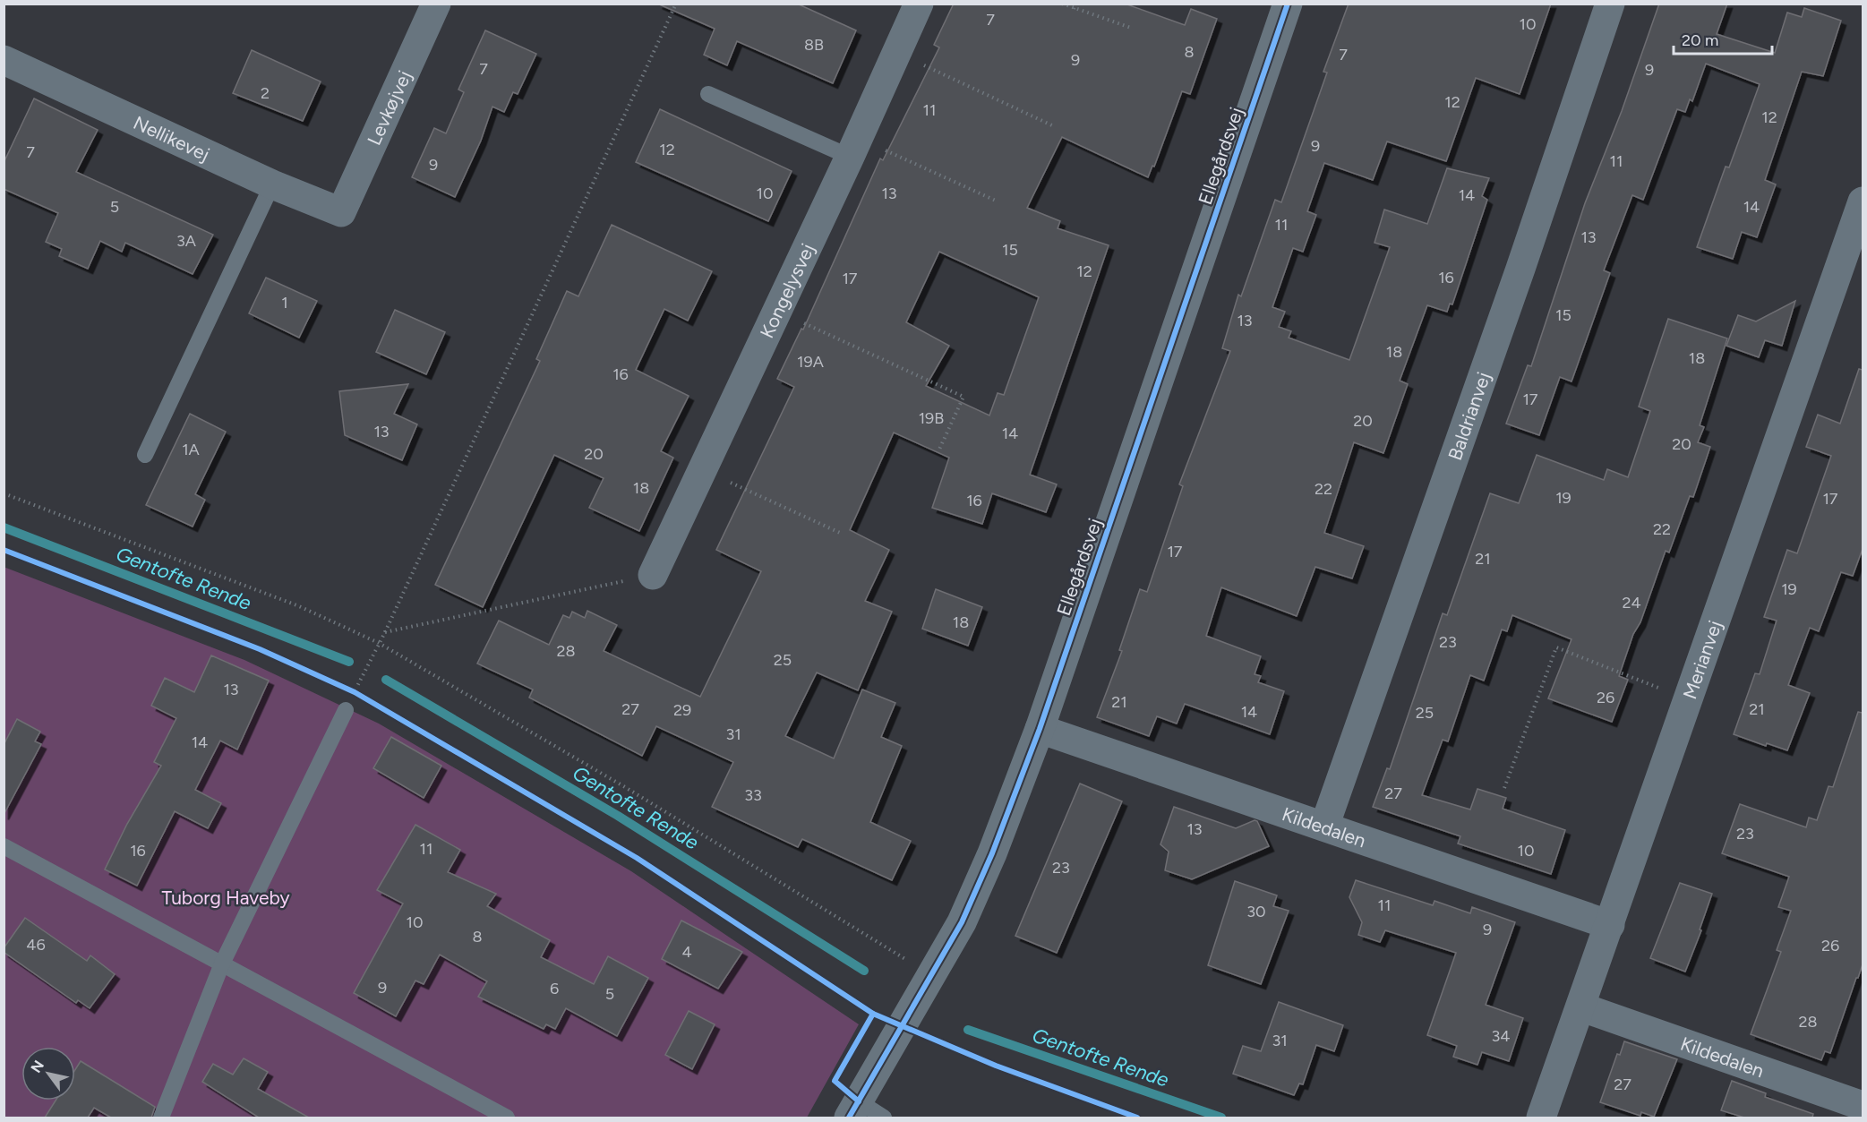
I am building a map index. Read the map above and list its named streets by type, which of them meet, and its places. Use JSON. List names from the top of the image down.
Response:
{
  "streets": {
    "street": [
      "Levkøjvej",
      "Nellikevej",
      "Ellegårdsvej",
      "Kongelysvej",
      "Baldrianvej",
      "Merianvej",
      "Kildedalen"
    ]
  },
  "crossings": [
    ["Levkøjvej", "Nellikevej"],
    ["Ellegårdsvej", "Kildedalen"],
    ["Baldrianvej", "Kildedalen"],
    ["Merianvej", "Kildedalen"]
  ],
  "water": ["Gentofte Rende"],
  "parks": ["Tuborg Haveby"],
  "house_numbers": [
    "7",
    "10",
    "8B",
    "8",
    "7",
    "9",
    "7",
    "9",
    "2",
    "12",
    "11",
    "12",
    "9",
    "12",
    "7",
    "11",
    "9",
    "10",
    "13",
    "14",
    "5",
    "14",
    "11",
    "13",
    "3A",
    "15",
    "12",
    "16",
    "17",
    "1",
    "15",
    "13",
    "18",
    "18",
    "19A",
    "16",
    "17",
    "19B",
    "20",
    "13",
    "14",
    "20",
    "1A",
    "20",
    "18",
    "22",
    "19",
    "17",
    "16",
    "22",
    "17",
    "21",
    "19",
    "24",
    "18",
    "23",
    "28",
    "25",
    "13",
    "26",
    "21",
    "27",
    "21",
    "29",
    "14",
    "25",
    "31",
    "14",
    "27",
    "33",
    "13",
    "23",
    "11",
    "16",
    "10",
    "23",
    "11",
    "30",
    "10",
    "9",
    "8",
    "46",
    "26",
    "4",
    "9",
    "6",
    "5",
    "28",
    "34",
    "31",
    "27"
  ],
  "scale_bar": "20 m",
  "north": "top left"
}
